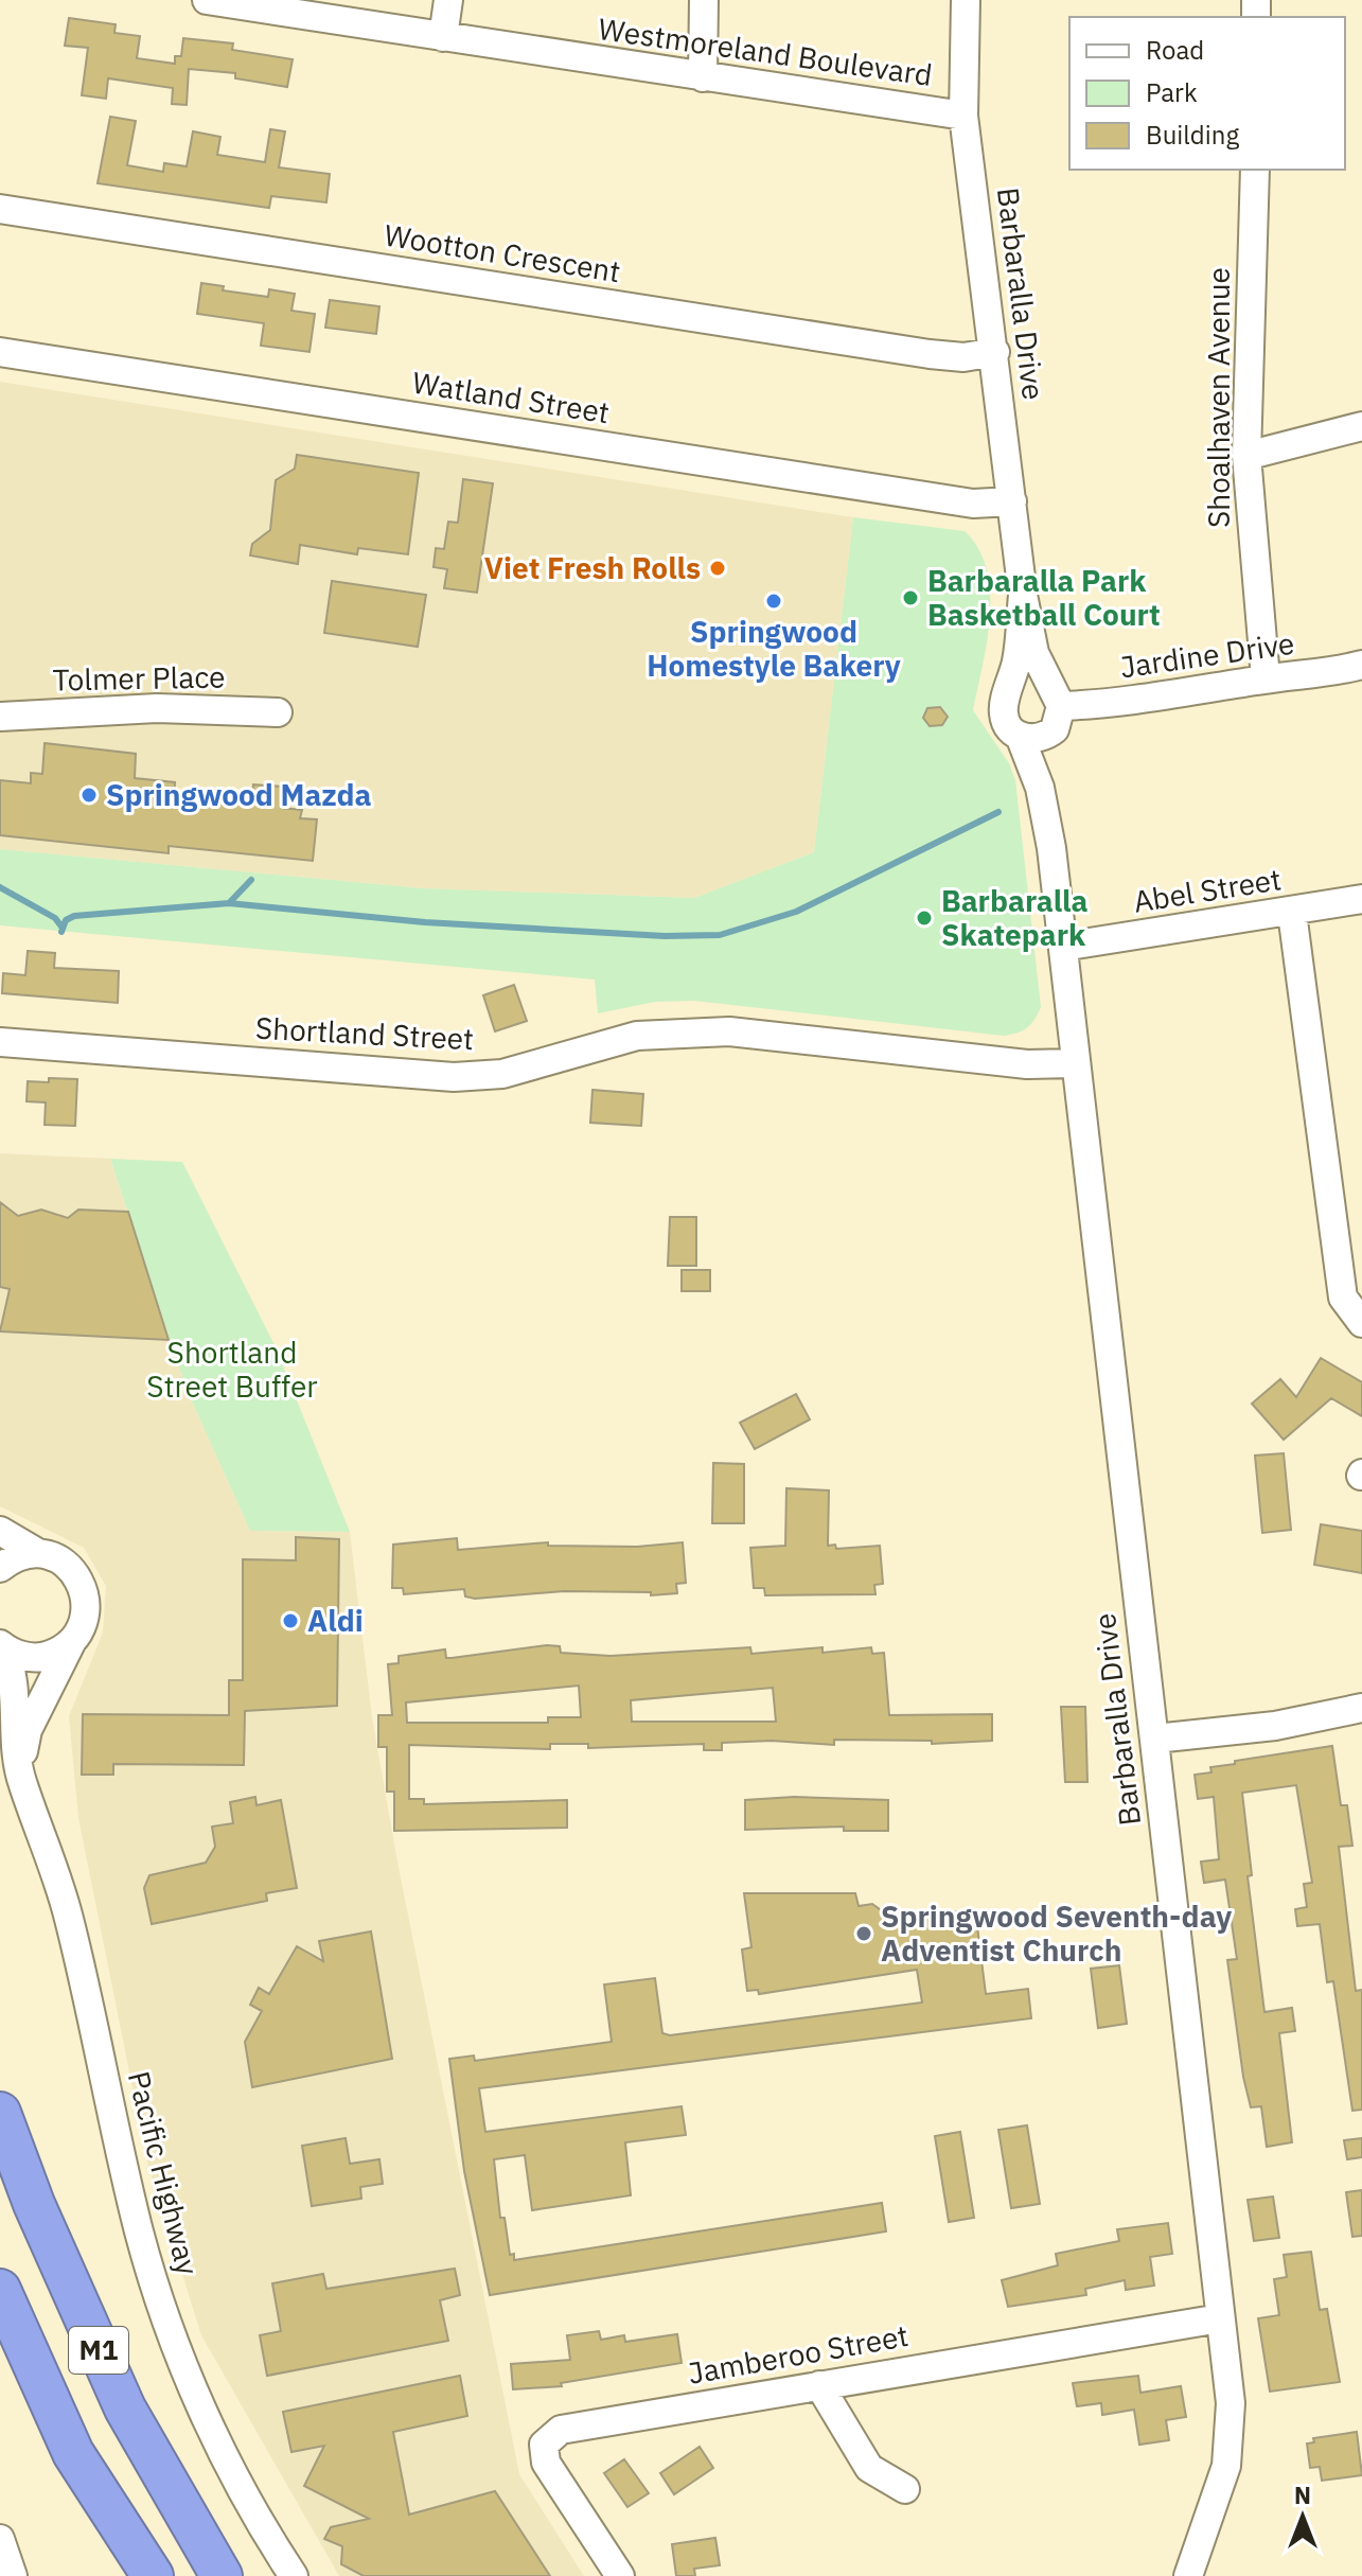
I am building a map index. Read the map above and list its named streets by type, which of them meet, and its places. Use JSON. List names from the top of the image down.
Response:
{
  "streets": {
    "highway": ["M1"],
    "street": [
      "Westmoreland Boulevard",
      "Wootton Crescent",
      "Barbaralla Drive",
      "Watland Street",
      "Shoalhaven Avenue",
      "Jardine Drive",
      "Tolmer Place",
      "Abel Street",
      "Shortland Street",
      "Pacific Highway",
      "Jamberoo Street"
    ]
  },
  "crossings": [
    ["Westmoreland Boulevard", "Barbaralla Drive"],
    ["Wootton Crescent", "Barbaralla Drive"],
    ["Barbaralla Drive", "Watland Street"],
    ["Barbaralla Drive", "Jardine Drive"],
    ["Barbaralla Drive", "Abel Street"],
    ["Barbaralla Drive", "Shortland Street"],
    ["Barbaralla Drive", "Jamberoo Street"],
    ["Shoalhaven Avenue", "Jardine Drive"]
  ],
  "parks": ["Shortland Street Buffer"],
  "places": [
    "Viet Fresh Rolls",
    "Barbaralla Park Basketball Court",
    "Springwood Homestyle Bakery",
    "Springwood Mazda",
    "Barbaralla Skatepark",
    "Aldi",
    "Springwood Seventh-day Adventist Church"
  ],
  "legend": ["Road", "Park", "Building"],
  "north": "top"
}
